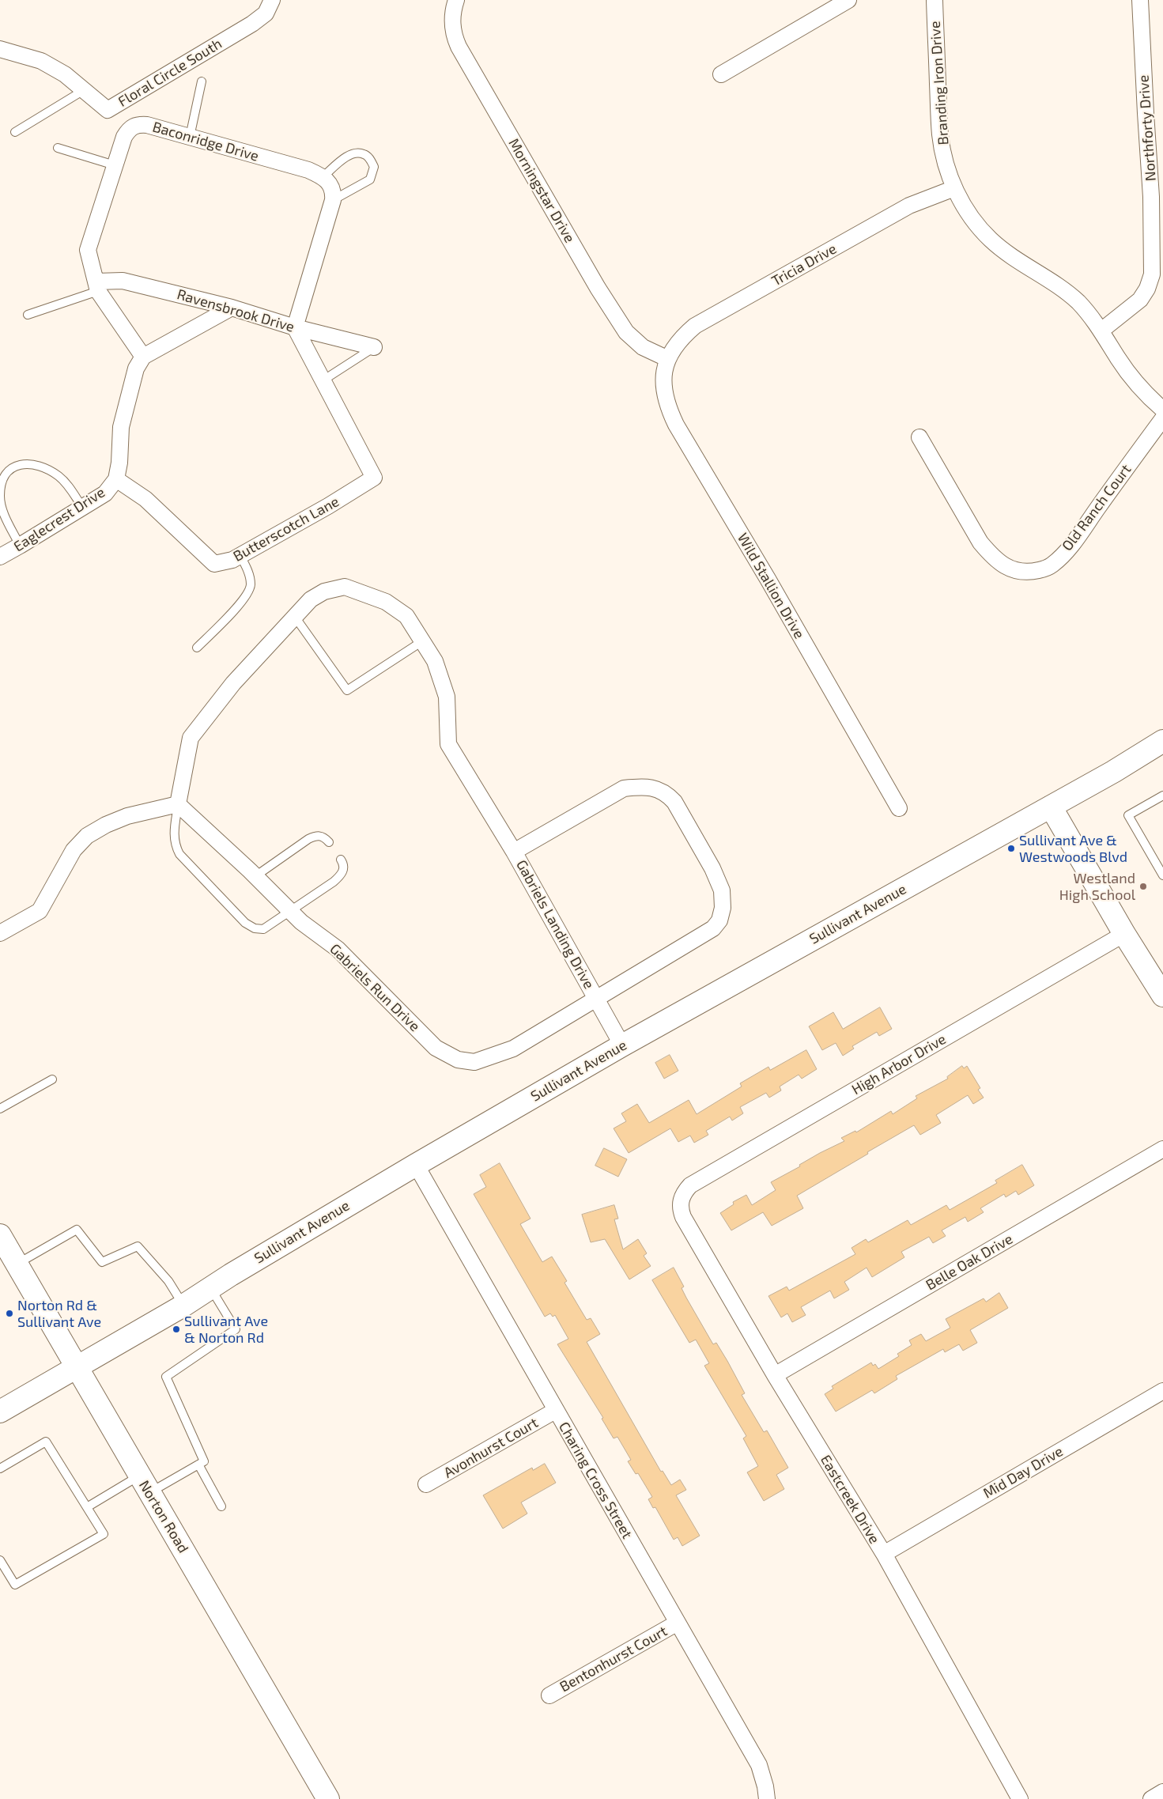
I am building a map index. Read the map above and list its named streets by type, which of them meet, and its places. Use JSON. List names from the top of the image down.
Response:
{
  "streets": {
    "street": [
      "Floral Circle South",
      "Branding Iron Drive",
      "Northforty Drive",
      "Baconridge Drive",
      "Morningstar Drive",
      "Tricia Drive",
      "Ravensbrook Drive",
      "Old Ranch Court",
      "Eaglecrest Drive",
      "Butterscotch Lane",
      "Wild Stallion Drive",
      "Sullivant Avenue",
      "Gabriels Landing Drive",
      "Gabriels Run Drive",
      "High Arbor Drive",
      "Belle Oak Drive",
      "Avonhurst Court",
      "Mid Day Drive",
      "Charing Cross Street",
      "Eastcreek Drive",
      "Norton Road",
      "Bentonhurst Court"
    ]
  },
  "crossings": [
    ["Branding Iron Drive", "Northforty Drive"],
    ["Branding Iron Drive", "Tricia Drive"],
    ["Baconridge Drive", "Ravensbrook Drive"],
    ["Morningstar Drive", "Tricia Drive"],
    ["Morningstar Drive", "Wild Stallion Drive"],
    ["Tricia Drive", "Wild Stallion Drive"],
    ["Ravensbrook Drive", "Butterscotch Lane"],
    ["Eaglecrest Drive", "Butterscotch Lane"],
    ["Sullivant Avenue", "Gabriels Landing Drive"],
    ["Sullivant Avenue", "Charing Cross Street"],
    ["Sullivant Avenue", "Norton Road"],
    ["Gabriels Landing Drive", "Gabriels Run Drive"],
    ["High Arbor Drive", "Eastcreek Drive"],
    ["Belle Oak Drive", "Eastcreek Drive"],
    ["Avonhurst Court", "Charing Cross Street"],
    ["Mid Day Drive", "Eastcreek Drive"],
    ["Charing Cross Street", "Bentonhurst Court"]
  ],
  "places": [
    "Sullivant Ave & Westwoods Blvd",
    "Westland High School",
    "Norton Rd & Sullivant Ave",
    "Sullivant Ave & Norton Rd"
  ]
}
